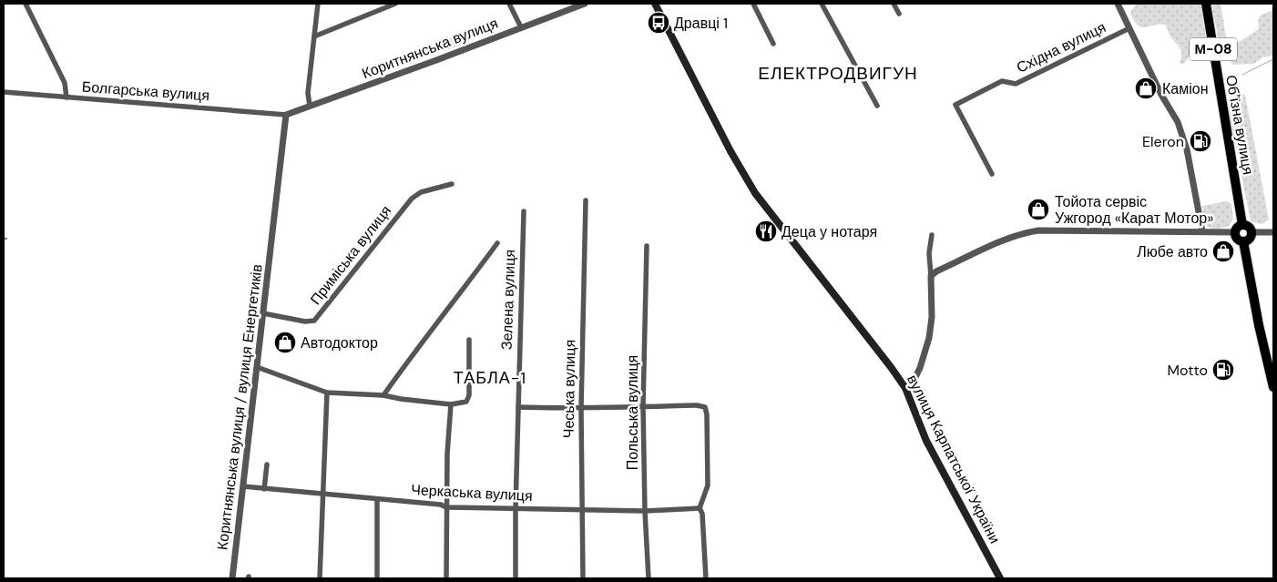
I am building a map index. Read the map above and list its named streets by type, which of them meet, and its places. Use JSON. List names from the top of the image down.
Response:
{
  "streets": {
    "highway": ["М-08", "Обʼїзна вулиця"],
    "main road": ["вулиця Карпатської України"],
    "street": [
      "Східна вулиця",
      "Коритнянська вулиця",
      "Болгарська вулиця",
      "Приміська вулиця",
      "Зелена вулиця",
      "Чеська вулиця",
      "Коритнянська вулиця / вулиця Енергетиків",
      "Польська вулиця",
      "Черкаська вулиця"
    ]
  },
  "crossings": [
    ["Коритнянська вулиця", "Болгарська вулиця"],
    ["Коритнянська вулиця", "Коритнянська вулиця / вулиця Енергетиків"],
    ["Болгарська вулиця", "Коритнянська вулиця / вулиця Енергетиків"],
    ["Приміська вулиця", "Коритнянська вулиця / вулиця Енергетиків"],
    ["Зелена вулиця", "Черкаська вулиця"],
    ["Чеська вулиця", "Черкаська вулиця"],
    ["Коритнянська вулиця / вулиця Енергетиків", "Черкаська вулиця"],
    ["Польська вулиця", "Черкаська вулиця"]
  ],
  "districts": ["ЕЛЕКТРОДВИГУН", "ТАБЛА-1"],
  "places": {
    "bus stop": ["Дравці 1"],
    "shop": [
      "Каміон",
      "Тойота сервіс Ужгород «Карат Мотор»",
      "Любе авто",
      "Автодоктор"
    ],
    "fuel station": ["Eleron", "Motto"],
    "restaurant": ["Деца у нотаря"]
  }
}
